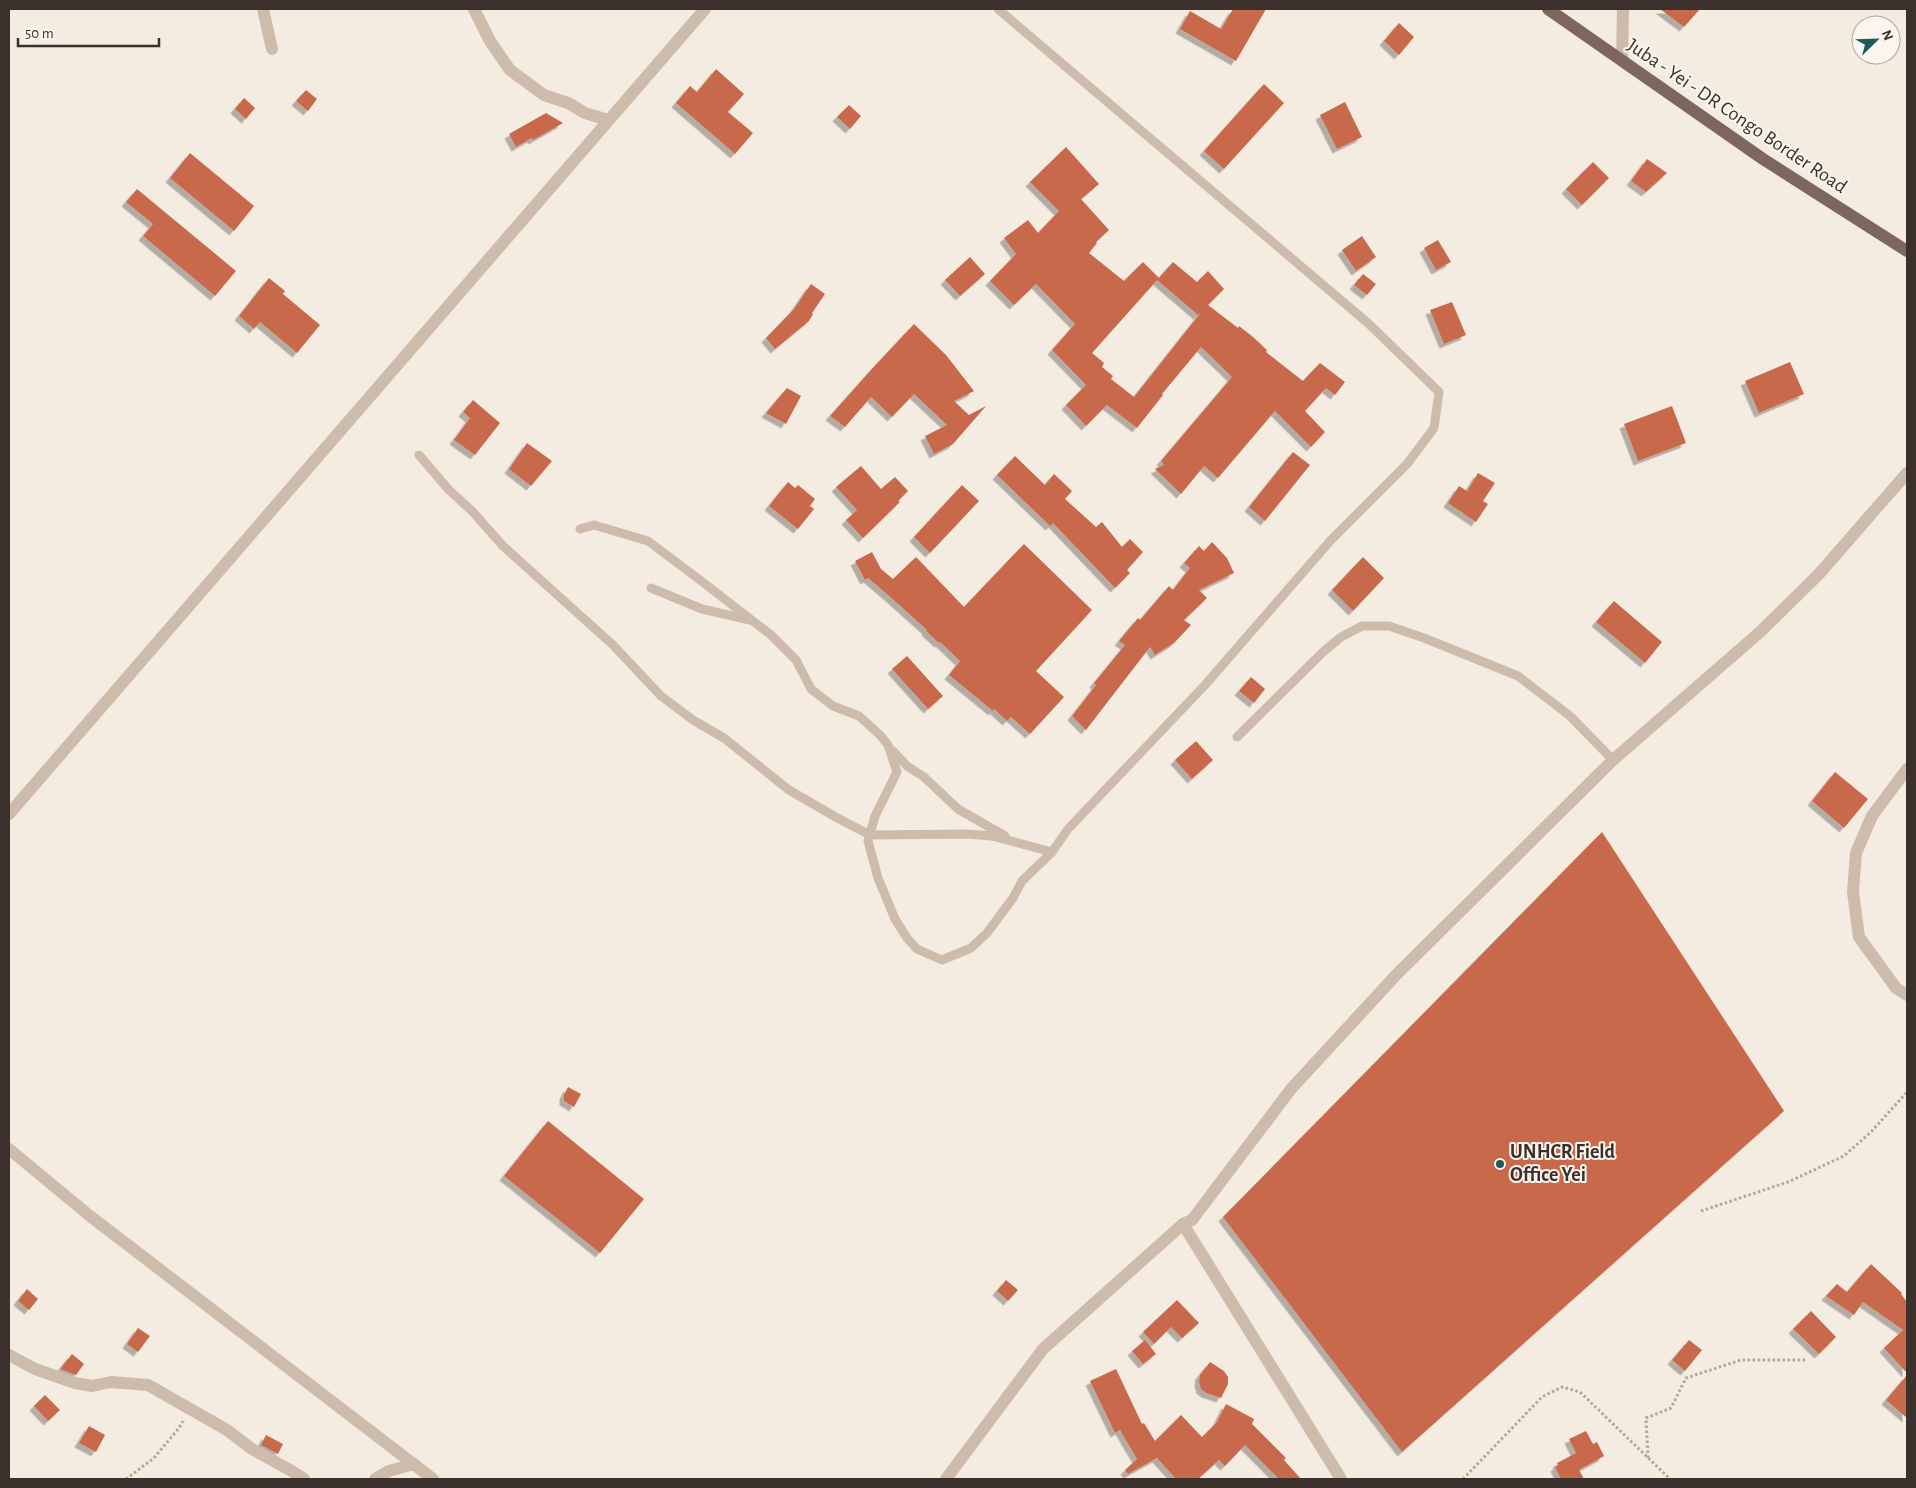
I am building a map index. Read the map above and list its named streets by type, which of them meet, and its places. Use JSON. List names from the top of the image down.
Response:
{
  "streets": {
    "main road": ["Juba - Yei - DR Congo Border Road"]
  },
  "places": ["UNHCR Field Office Yei"],
  "scale_bar": "50 m",
  "north": "top right"
}
